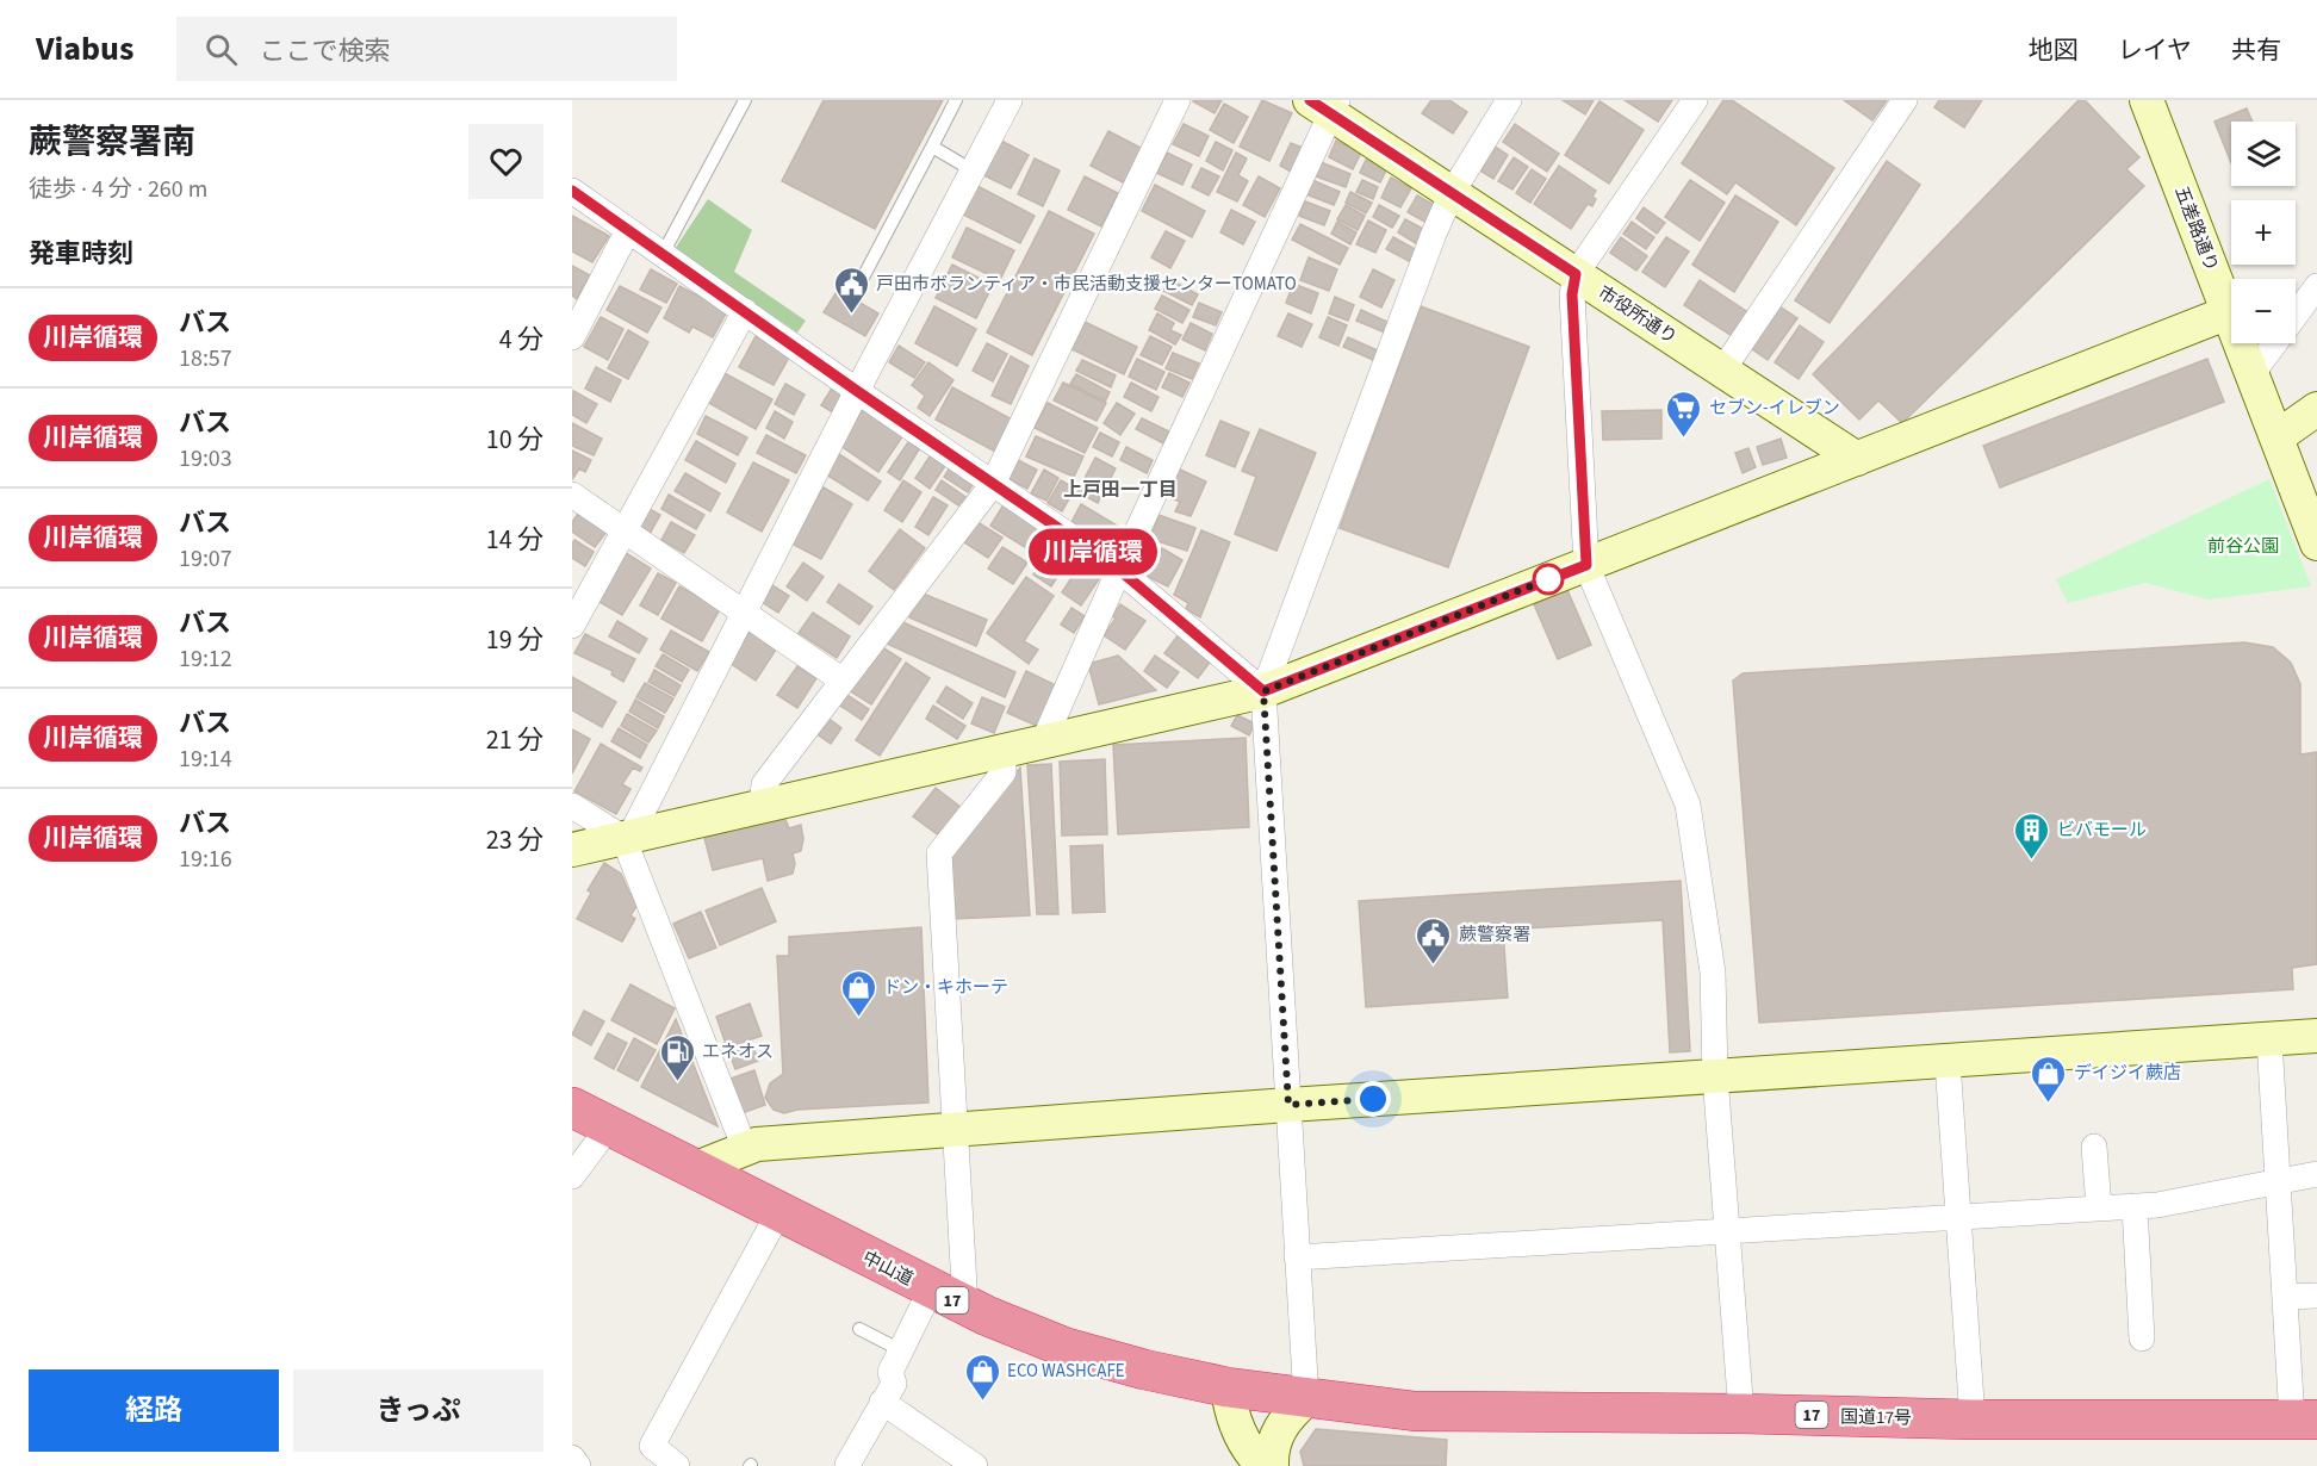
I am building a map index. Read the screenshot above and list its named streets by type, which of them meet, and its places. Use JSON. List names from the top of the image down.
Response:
{
  "streets": {
    "highway": ["中山道", "17", "国道17号"],
    "street": ["五差路通り", "市役所通り"]
  },
  "crossings": [
    ["中山道", "国道17号"]
  ],
  "districts": ["上戸田一丁目"],
  "parks": ["前谷公園"],
  "places": {
    "public building": ["戸田市ボランティア・市民活動支援センターTOMATO", "蕨警察署"],
    "supermarket": ["セブン-イレブン"],
    "building": ["ビバモール"],
    "shop": ["ドン・キホーテ", "デイジイ蕨店", "ECO WASHCAFE"],
    "fuel station": ["エネオス"]
  },
  "lines": ["bus line 川岸循環"],
  "page": {
    "header": "Viabus",
    "search": "ここで検索",
    "nav": ["地図", "レイヤ", "共有"],
    "heading": [
      ["蕨警察署南", "徒歩 · 4 分 · 260 m"],
      "発車時刻"
    ],
    "on_map": "川岸循環",
    "map_buttons": ["+", "−"],
    "list": [
      {
        "mark": "川岸循環",
        "name": "バス",
        "note": "18:57",
        "value": "4 分"
      },
      {
        "mark": "川岸循環",
        "name": "バス",
        "note": "19:03",
        "value": "10 分"
      },
      {
        "mark": "川岸循環",
        "name": "バス",
        "note": "19:07",
        "value": "14 分"
      },
      {
        "mark": "川岸循環",
        "name": "バス",
        "note": "19:12",
        "value": "19 分"
      },
      {
        "mark": "川岸循環",
        "name": "バス",
        "note": "19:14",
        "value": "21 分"
      },
      {
        "mark": "川岸循環",
        "name": "バス",
        "note": "19:16",
        "value": "23 分"
      }
    ],
    "buttons": ["経路", "きっぷ"]
  }
}
